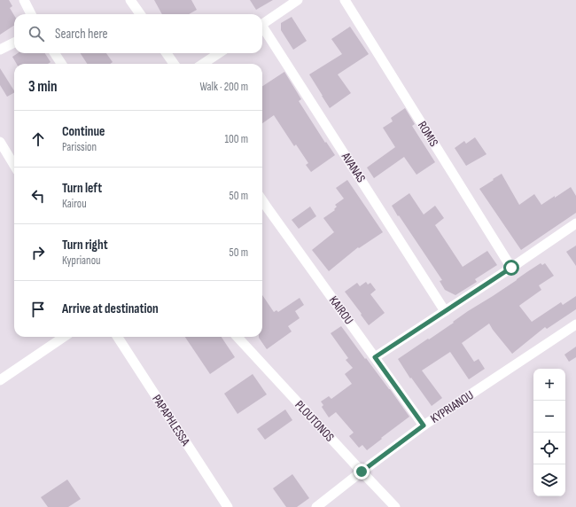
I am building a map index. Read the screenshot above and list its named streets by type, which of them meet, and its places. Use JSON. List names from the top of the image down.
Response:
{
  "streets": {
    "street": [
      "ROMIS",
      "AVANAS",
      "KAIROU",
      "KYPRIANOU",
      "PAPAPHLESSA",
      "PLOUTONOS"
    ]
  },
  "crossings": [
    ["KAIROU", "KYPRIANOU"],
    ["KYPRIANOU", "PLOUTONOS"]
  ],
  "page": {
    "search": "Search here",
    "heading": ["3 min", "Walk · 200 m"],
    "list": [
      ["Continue", "Parission", "100 m"],
      ["Turn left", "Kairou", "50 m"],
      ["Turn right", "Kyprianou", "50 m"],
      "Arrive at destination"
    ],
    "map_buttons": ["+", "−"]
  }
}
